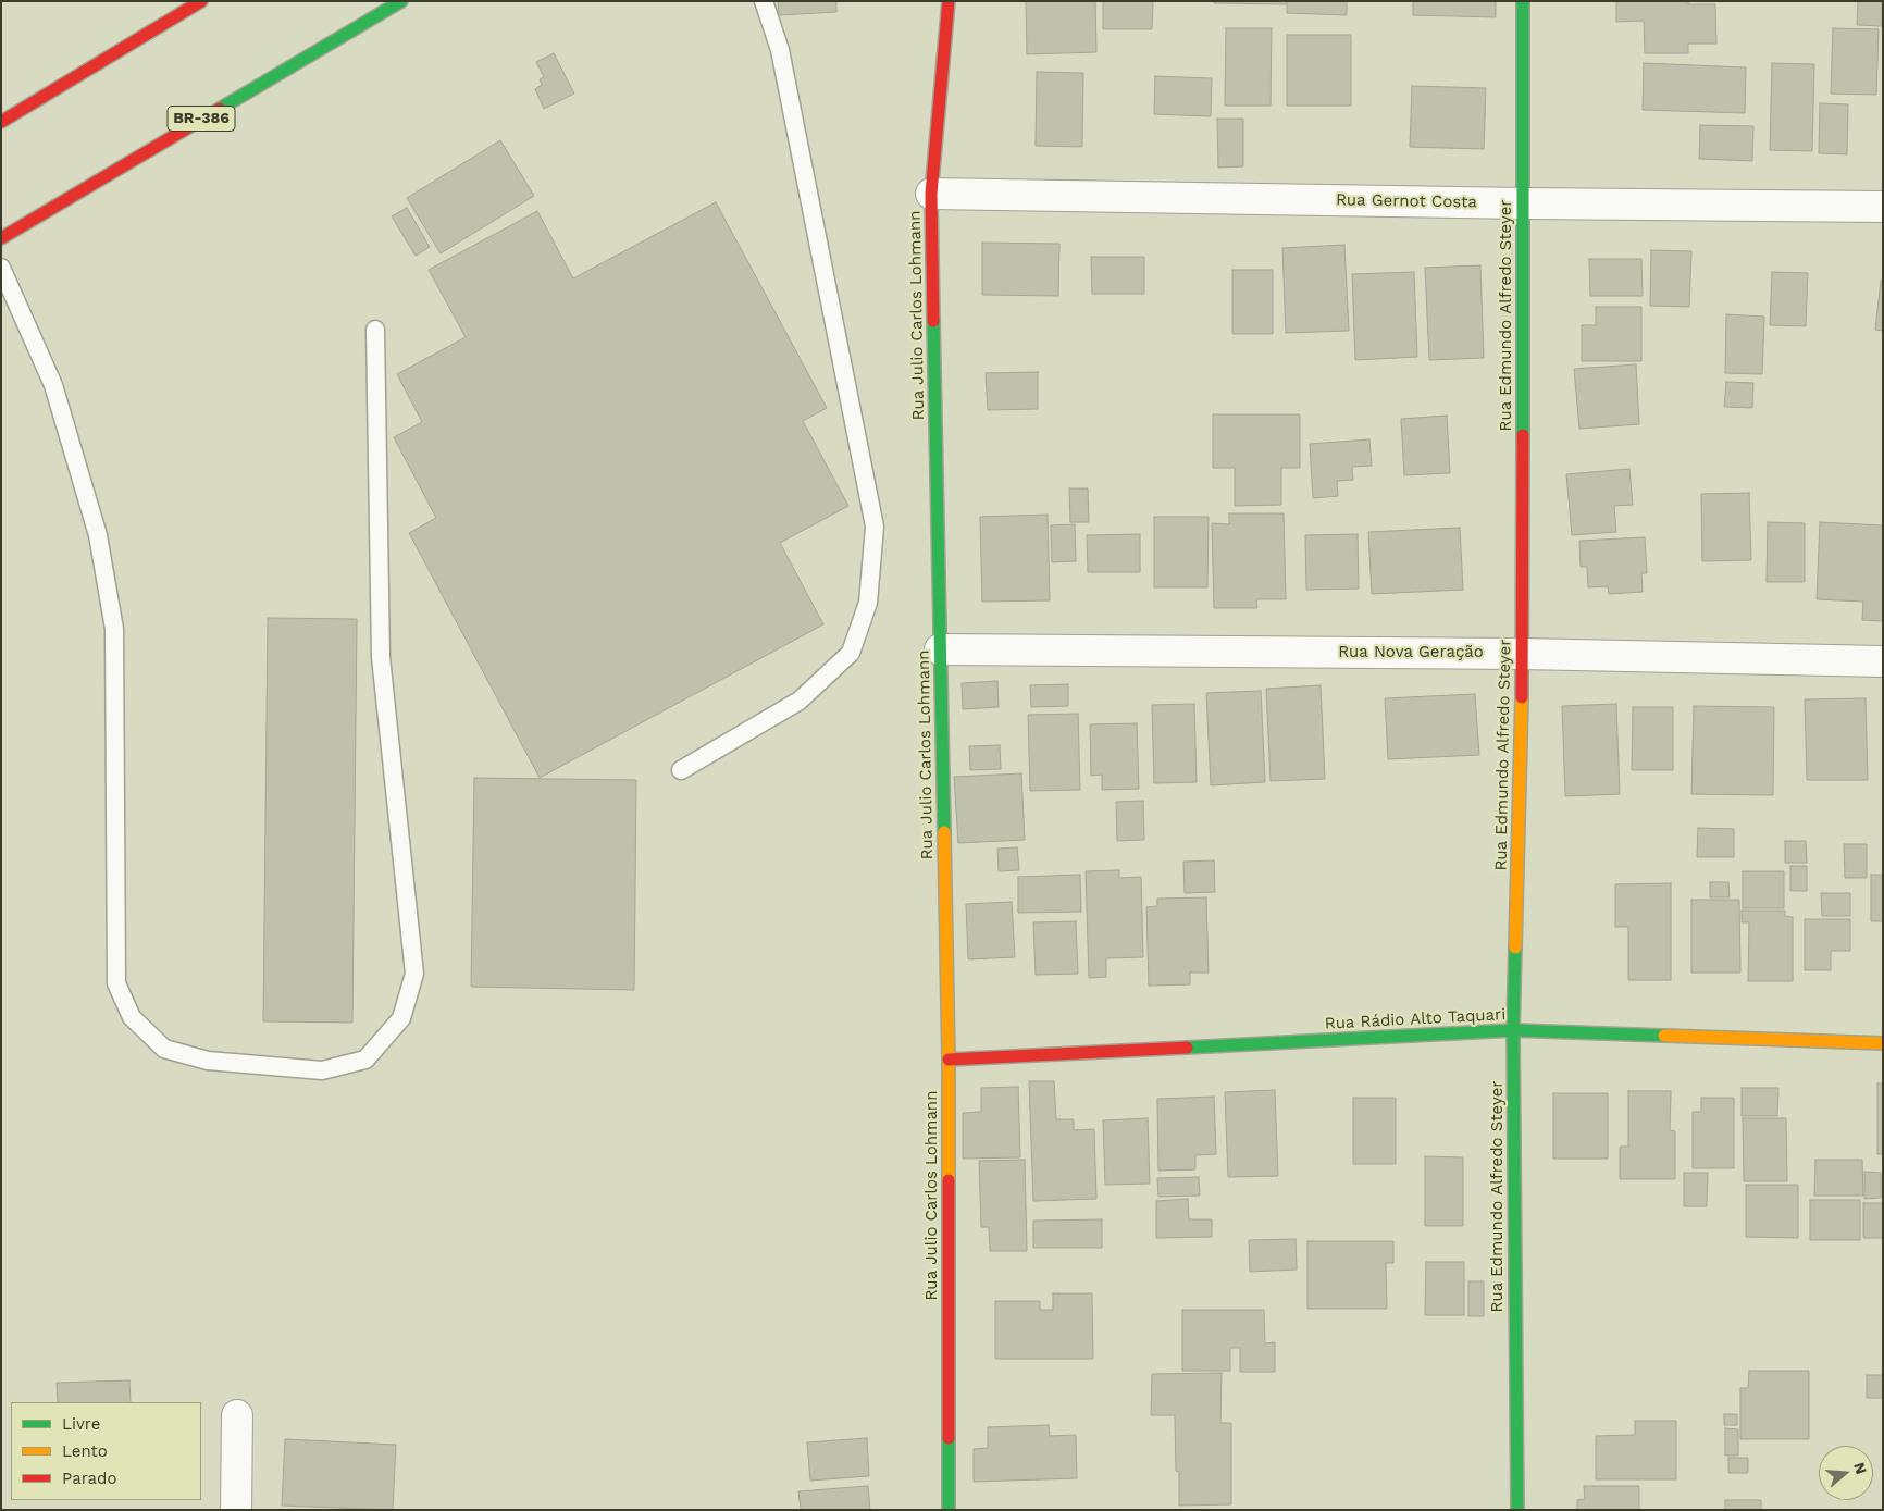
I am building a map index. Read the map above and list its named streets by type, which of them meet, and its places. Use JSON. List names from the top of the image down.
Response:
{
  "streets": {
    "main road": [
      "BR-386",
      "Rua Julio Carlos Lohmann",
      "Rua Edmundo Alfredo Steyer",
      "Rua Rádio Alto Taquari"
    ],
    "street": ["Rua Gernot Costa", "Rua Nova Geração"]
  },
  "crossings": [
    ["Rua Gernot Costa", "Rua Julio Carlos Lohmann"],
    ["Rua Gernot Costa", "Rua Edmundo Alfredo Steyer"],
    ["Rua Julio Carlos Lohmann", "Rua Nova Geração"],
    ["Rua Julio Carlos Lohmann", "Rua Rádio Alto Taquari"],
    ["Rua Edmundo Alfredo Steyer", "Rua Nova Geração"],
    ["Rua Edmundo Alfredo Steyer", "Rua Rádio Alto Taquari"]
  ],
  "legend": ["Livre", "Lento", "Parado"],
  "north": "right"
}
